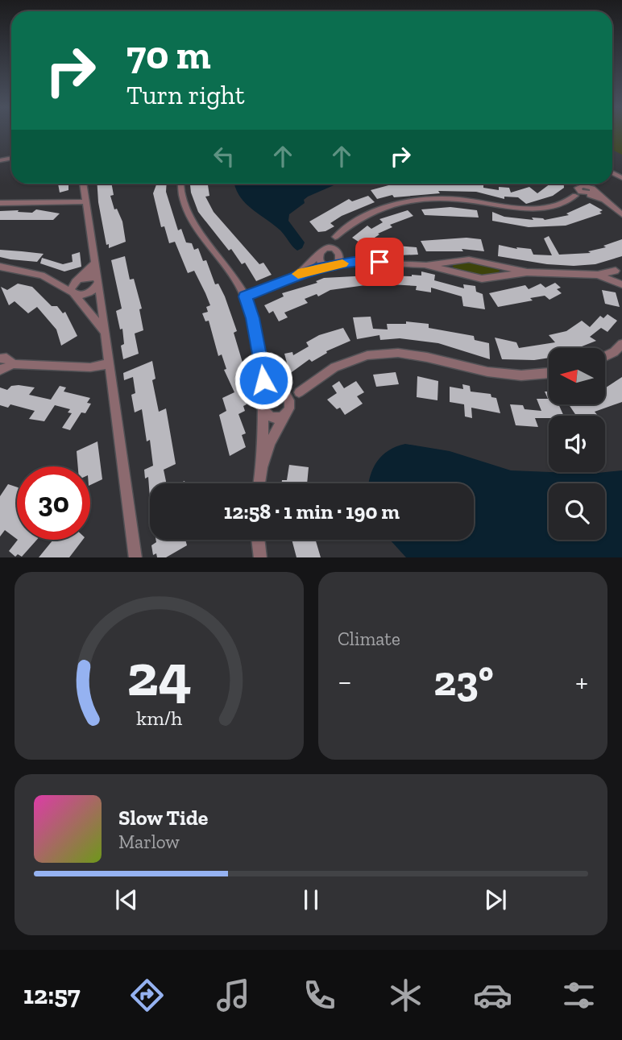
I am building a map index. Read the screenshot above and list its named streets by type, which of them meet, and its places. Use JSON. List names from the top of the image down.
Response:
{
  "north": "left",
  "page": {
    "turn": ["70 m", "Turn right"],
    "limit": "30",
    "trip": "12:58 · 1 min · 190 m",
    "tile": "Climate",
    "heat": ["−", "23°", "+"],
    "song": ["Slow Tide", "Marlow"],
    "tabs": "12:57",
    "gauge": ["24", "km/h"]
  }
}
